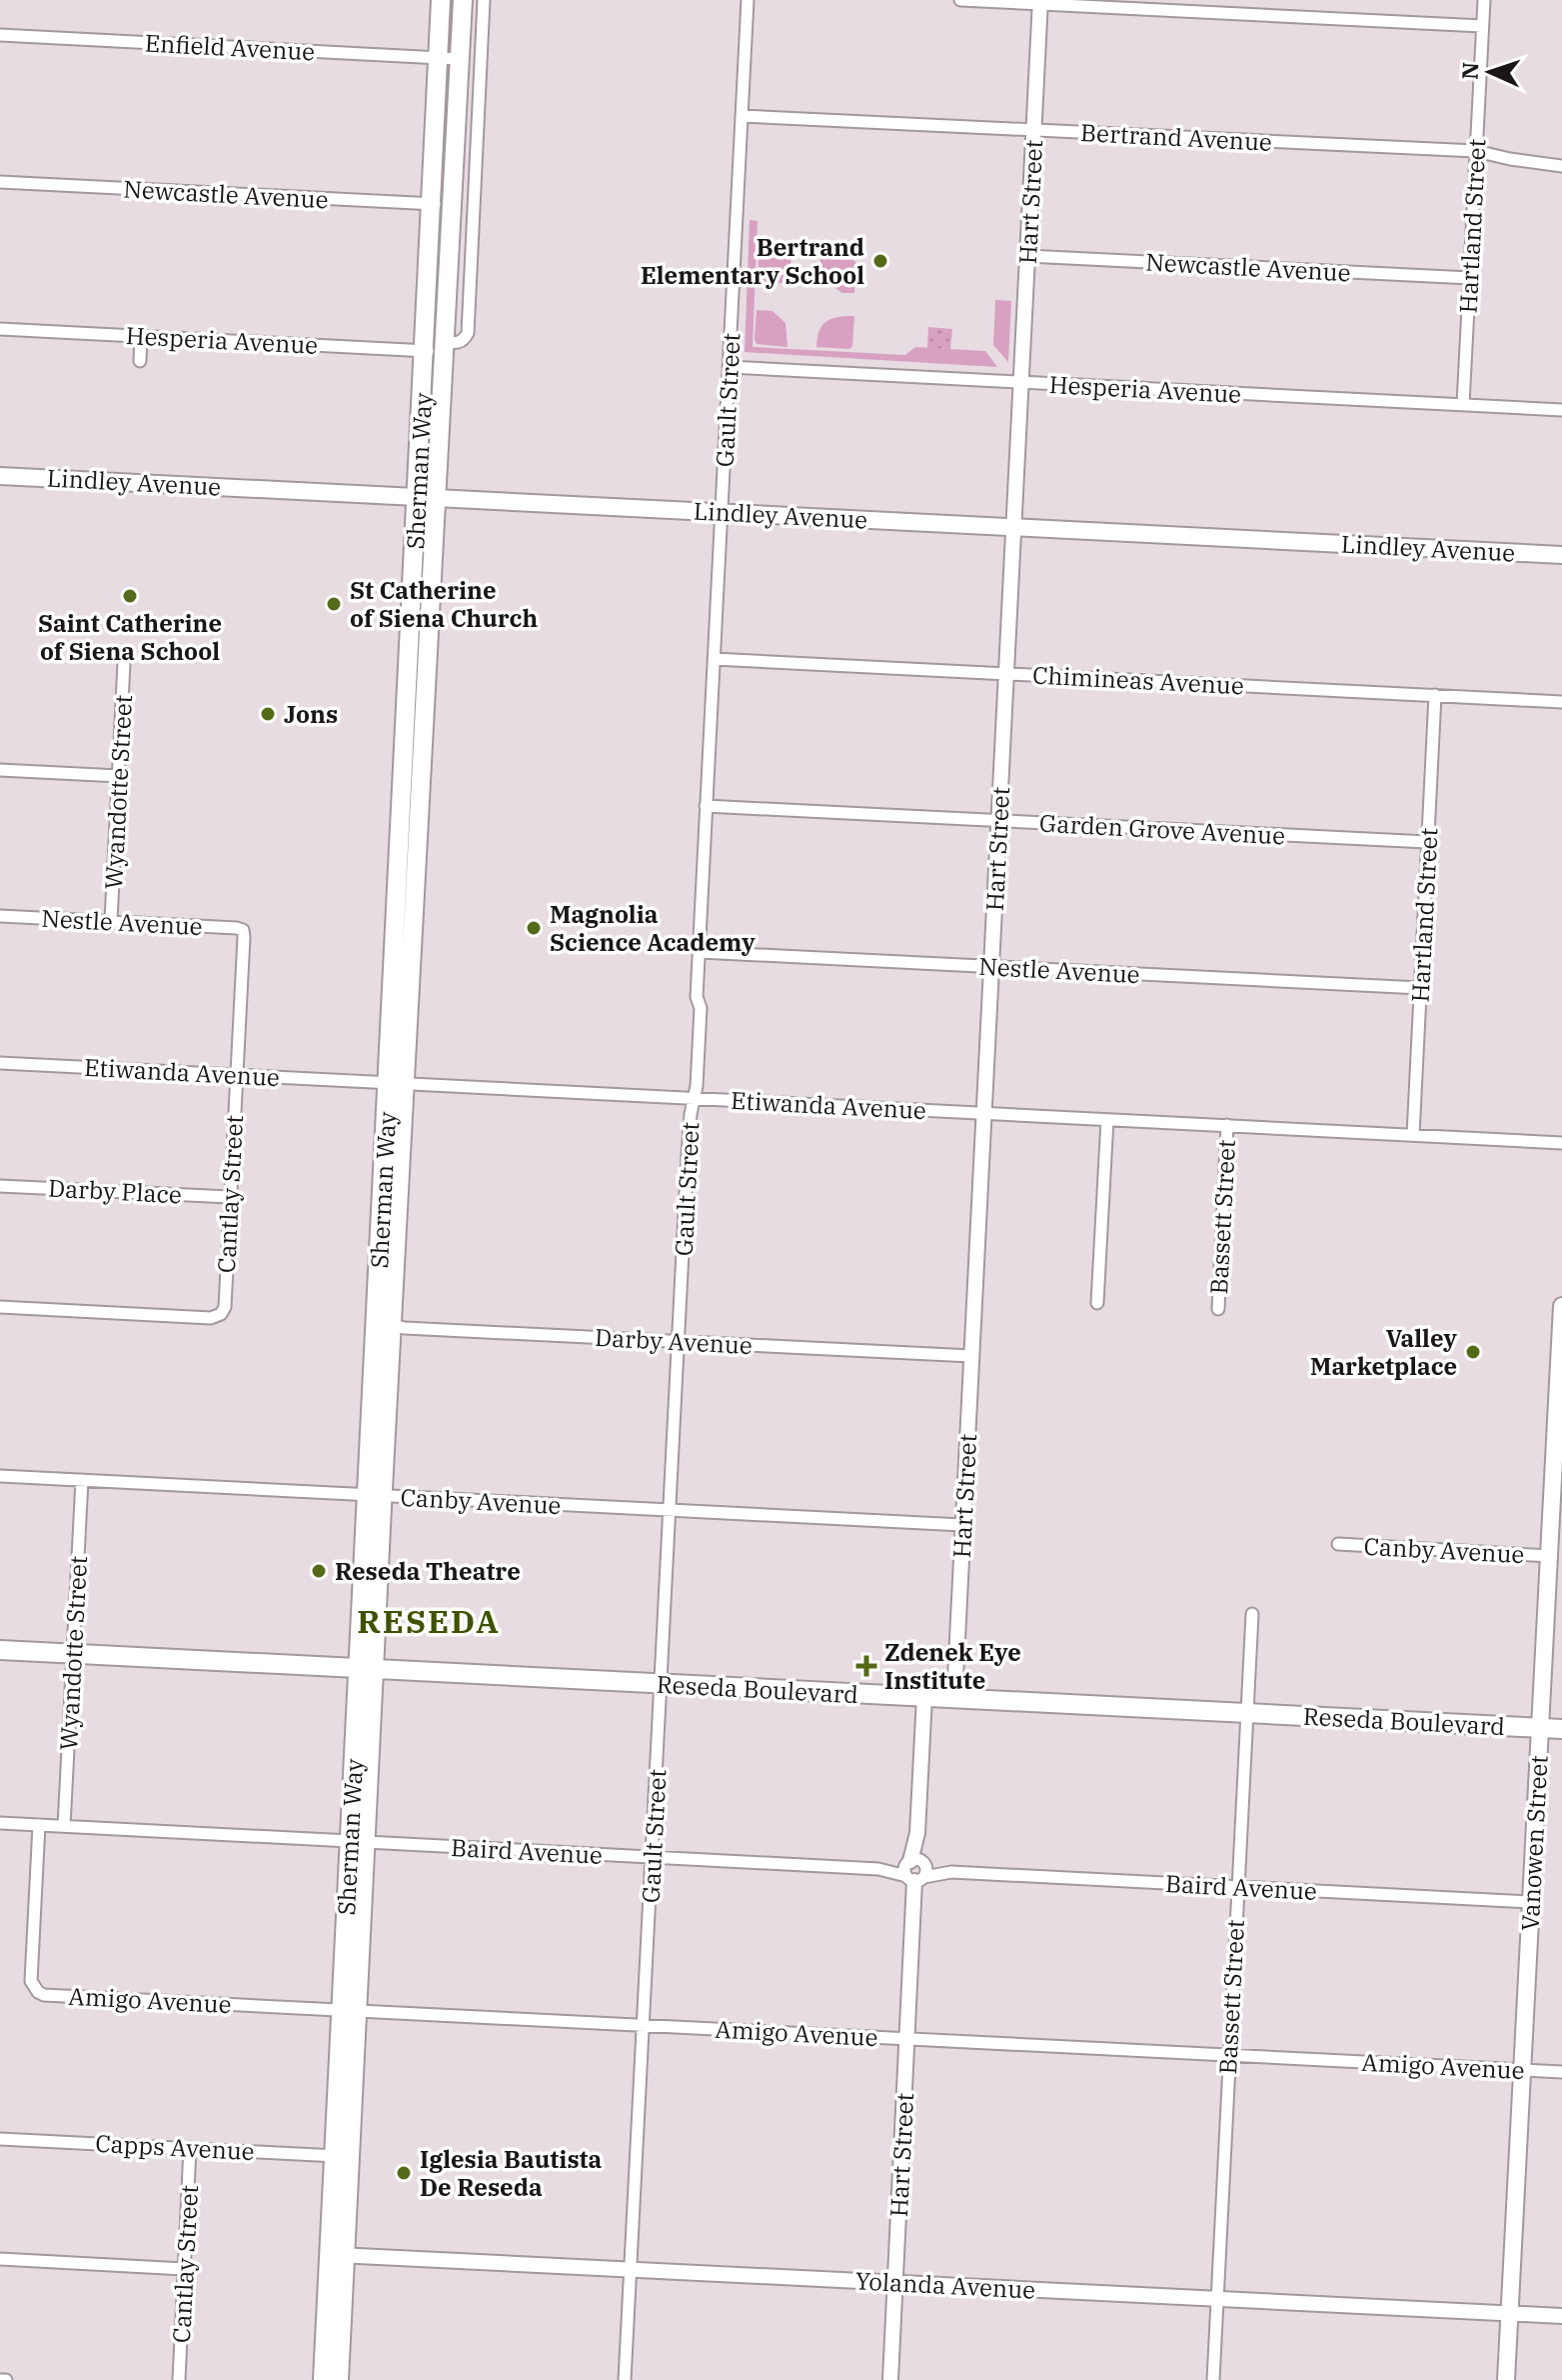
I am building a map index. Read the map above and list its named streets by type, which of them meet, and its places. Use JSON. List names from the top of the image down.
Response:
{
  "streets": {
    "main road": [
      "Sherman Way",
      "Lindley Avenue",
      "Reseda Boulevard",
      "Vanowen Street"
    ],
    "street": [
      "Enfield Avenue",
      "Bertrand Avenue",
      "Newcastle Avenue",
      "Hart Street",
      "Hartland Street",
      "Hesperia Avenue",
      "Gault Street",
      "Chimineas Avenue",
      "Wyandotte Street",
      "Garden Grove Avenue",
      "Nestle Avenue",
      "Etiwanda Avenue",
      "Darby Place",
      "Cantlay Street",
      "Bassett Street",
      "Darby Avenue",
      "Canby Avenue",
      "Baird Avenue",
      "Amigo Avenue",
      "Capps Avenue",
      "Yolanda Avenue"
    ]
  },
  "crossings": [
    ["Enfield Avenue", "Sherman Way"],
    ["Bertrand Avenue", "Hart Street"],
    ["Bertrand Avenue", "Hartland Street"],
    ["Bertrand Avenue", "Gault Street"],
    ["Newcastle Avenue", "Hart Street"],
    ["Newcastle Avenue", "Hartland Street"],
    ["Newcastle Avenue", "Sherman Way"],
    ["Hart Street", "Hesperia Avenue"],
    ["Hart Street", "Lindley Avenue"],
    ["Hart Street", "Chimineas Avenue"],
    ["Hart Street", "Garden Grove Avenue"],
    ["Hart Street", "Nestle Avenue"],
    ["Hart Street", "Etiwanda Avenue"],
    ["Hart Street", "Darby Avenue"],
    ["Hart Street", "Canby Avenue"],
    ["Hart Street", "Reseda Boulevard"],
    ["Hart Street", "Baird Avenue"],
    ["Hart Street", "Amigo Avenue"],
    ["Hart Street", "Yolanda Avenue"],
    ["Hartland Street", "Hesperia Avenue"],
    ["Hartland Street", "Chimineas Avenue"],
    ["Hartland Street", "Garden Grove Avenue"],
    ["Hartland Street", "Nestle Avenue"],
    ["Hartland Street", "Etiwanda Avenue"],
    ["Hesperia Avenue", "Gault Street"],
    ["Hesperia Avenue", "Sherman Way"],
    ["Gault Street", "Lindley Avenue"],
    ["Gault Street", "Chimineas Avenue"],
    ["Gault Street", "Garden Grove Avenue"],
    ["Gault Street", "Nestle Avenue"],
    ["Gault Street", "Etiwanda Avenue"],
    ["Gault Street", "Darby Avenue"],
    ["Gault Street", "Canby Avenue"],
    ["Gault Street", "Reseda Boulevard"],
    ["Gault Street", "Baird Avenue"],
    ["Gault Street", "Amigo Avenue"],
    ["Gault Street", "Yolanda Avenue"],
    ["Sherman Way", "Lindley Avenue"],
    ["Sherman Way", "Etiwanda Avenue"],
    ["Sherman Way", "Darby Avenue"],
    ["Sherman Way", "Canby Avenue"],
    ["Sherman Way", "Reseda Boulevard"],
    ["Sherman Way", "Baird Avenue"],
    ["Sherman Way", "Amigo Avenue"],
    ["Sherman Way", "Capps Avenue"],
    ["Sherman Way", "Yolanda Avenue"],
    ["Wyandotte Street", "Nestle Avenue"],
    ["Wyandotte Street", "Canby Avenue"],
    ["Wyandotte Street", "Reseda Boulevard"],
    ["Wyandotte Street", "Baird Avenue"],
    ["Nestle Avenue", "Cantlay Street"],
    ["Etiwanda Avenue", "Cantlay Street"],
    ["Etiwanda Avenue", "Bassett Street"],
    ["Darby Place", "Cantlay Street"],
    ["Cantlay Street", "Capps Avenue"],
    ["Bassett Street", "Reseda Boulevard"],
    ["Bassett Street", "Baird Avenue"],
    ["Bassett Street", "Amigo Avenue"],
    ["Bassett Street", "Yolanda Avenue"],
    ["Canby Avenue", "Vanowen Street"],
    ["Reseda Boulevard", "Vanowen Street"],
    ["Vanowen Street", "Baird Avenue"],
    ["Vanowen Street", "Amigo Avenue"],
    ["Vanowen Street", "Yolanda Avenue"],
    ["Baird Avenue", "Amigo Avenue"]
  ],
  "districts": ["RESEDA"],
  "places": {
    "other": [
      "Bertrand Elementary School",
      "Saint Catherine of Siena School",
      "St Catherine of Siena Church",
      "Jons",
      "Magnolia Science Academy",
      "Valley Marketplace",
      "Reseda Theatre",
      "Iglesia Bautista De Reseda"
    ],
    "health": ["Zdenek Eye Institute"]
  },
  "north": "left"
}
